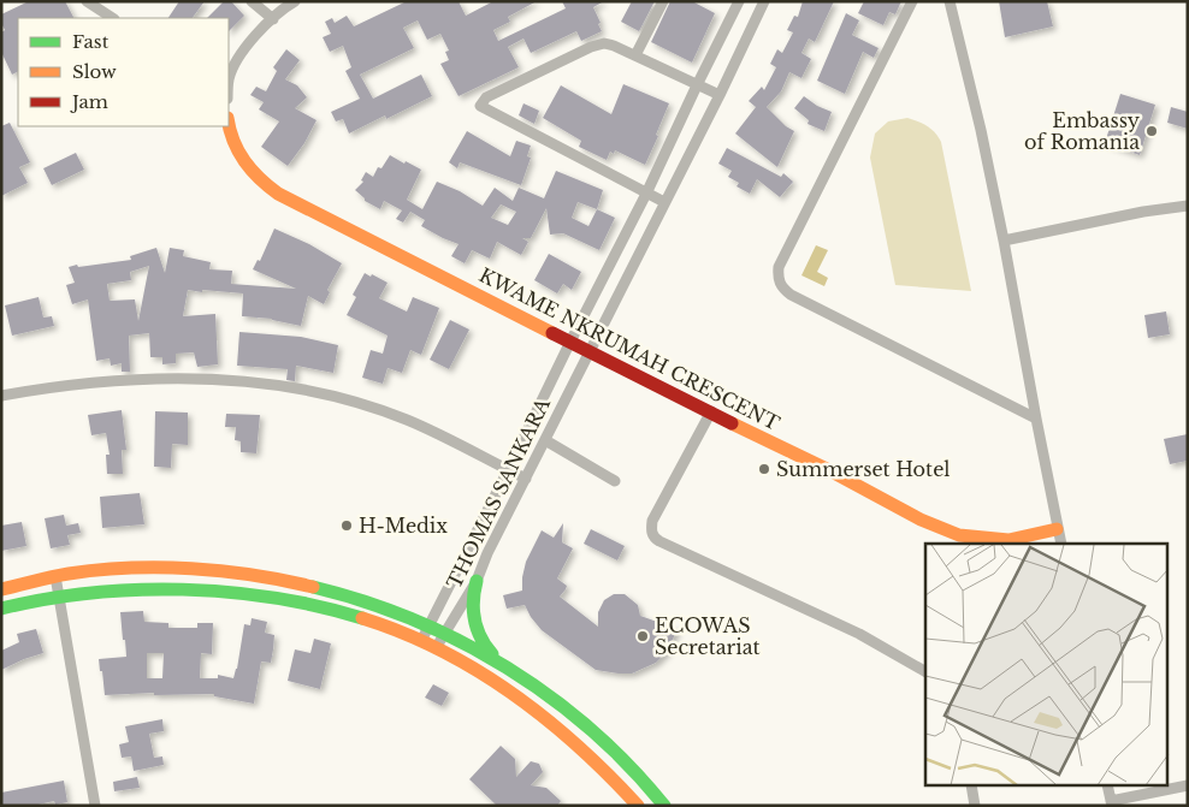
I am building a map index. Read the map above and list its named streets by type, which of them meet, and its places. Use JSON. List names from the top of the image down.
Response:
{
  "streets": {
    "main road": ["KWAME NKRUMAH CRESCENT"],
    "street": ["THOMAS SANKARA"]
  },
  "crossings": [
    ["KWAME NKRUMAH CRESCENT", "THOMAS SANKARA"]
  ],
  "places": [
    "Embassy of Romania",
    "Summerset Hotel",
    "H-Medix",
    "ECOWAS Secretariat"
  ],
  "legend": ["Fast", "Slow", "Jam"]
}
